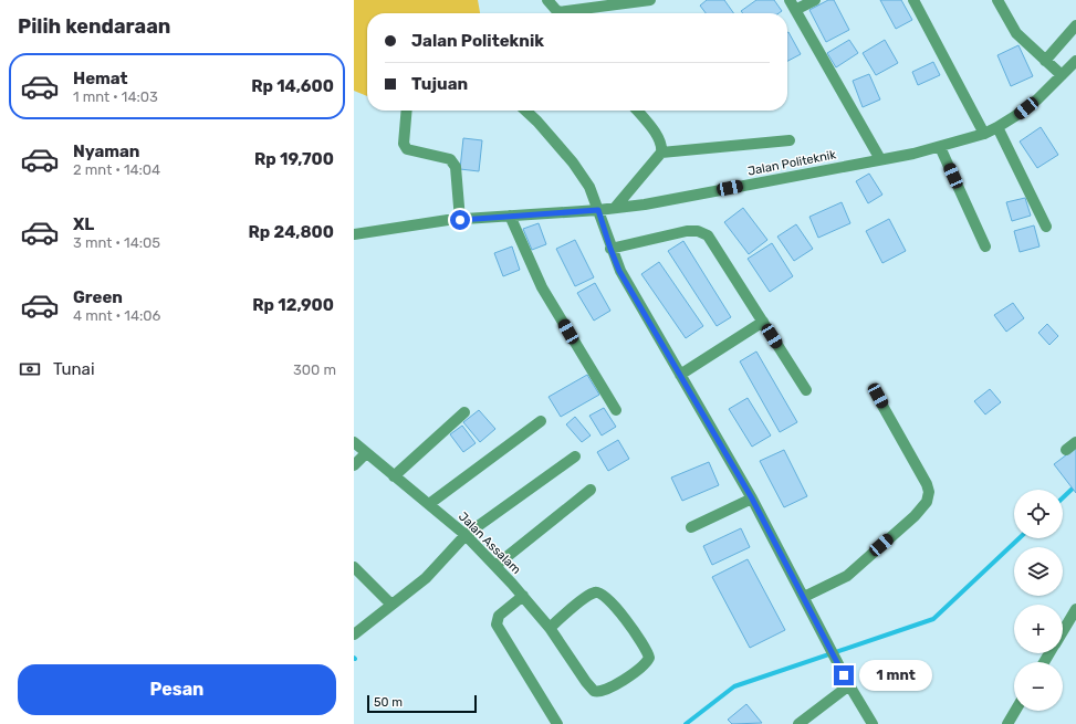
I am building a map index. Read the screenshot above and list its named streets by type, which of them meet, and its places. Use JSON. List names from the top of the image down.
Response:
{
  "streets": {
    "street": ["Jalan Politeknik", "Jalan Assalam"]
  },
  "scale_bar": "50 m",
  "page": {
    "heading": "Pilih kendaraan",
    "banner": ["Jalan Politeknik", "Tujuan"],
    "list": [
      {
        "name": "Hemat",
        "note": "1 mnt · 14:03",
        "value": "Rp 14,600"
      },
      {
        "name": "Nyaman",
        "note": "2 mnt · 14:04",
        "value": "Rp 19,700"
      },
      {
        "name": "XL",
        "note": "3 mnt · 14:05",
        "value": "Rp 24,800"
      },
      {
        "name": "Green",
        "note": "4 mnt · 14:06",
        "value": "Rp 12,900"
      }
    ],
    "pay": ["Tunai", "300 m"],
    "map_buttons": ["+", "−"],
    "buttons": "Pesan",
    "bubble": "1 mnt",
    "scale": "50 m"
  }
}
